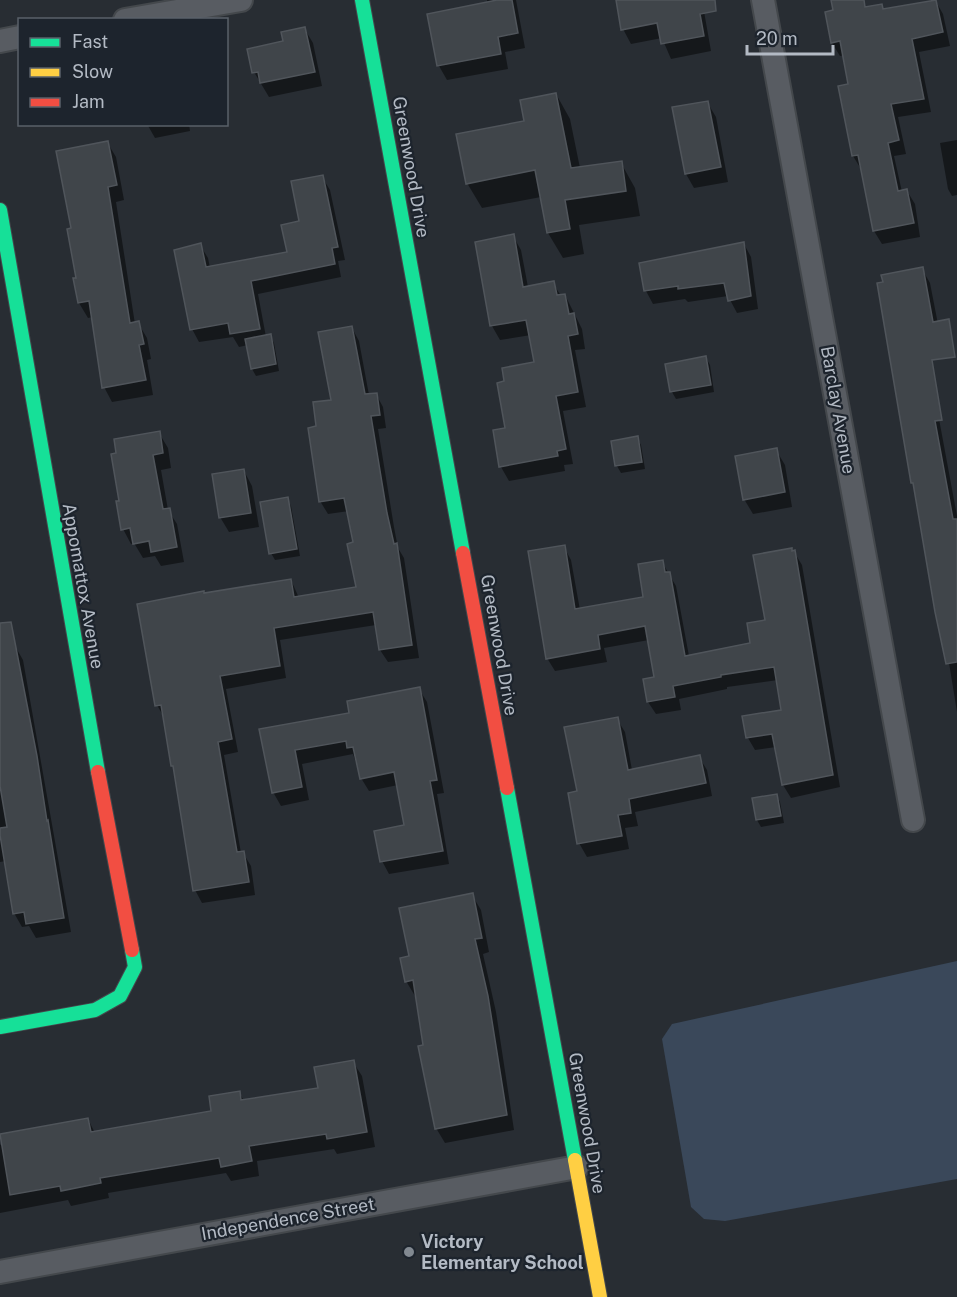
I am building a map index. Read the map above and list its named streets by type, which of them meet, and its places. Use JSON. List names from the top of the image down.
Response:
{
  "streets": {
    "street": [
      "Greenwood Drive",
      "Barclay Avenue",
      "Appomattox Avenue",
      "Independence Street"
    ]
  },
  "crossings": [
    ["Greenwood Drive", "Independence Street"]
  ],
  "places": ["Victory Elementary School"],
  "legend": ["Fast", "Slow", "Jam"],
  "scale_bar": "20 m"
}
